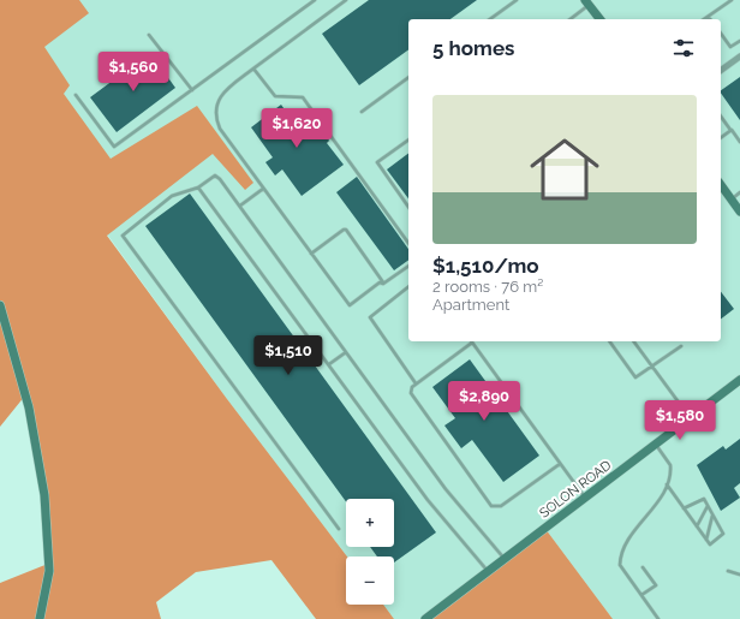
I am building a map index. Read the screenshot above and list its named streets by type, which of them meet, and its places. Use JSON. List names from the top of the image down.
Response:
{
  "streets": {
    "street": ["SOLON ROAD"]
  },
  "page": {
    "heading": "5 homes",
    "price": [
      "$1,560",
      "$1,620",
      "$1,510",
      "$2,890",
      "$1,580"
    ],
    "list": [
      {
        "name": "$1,510/mo",
        "note": "2 rooms · 76 m² · Apartment"
      }
    ],
    "map_buttons": ["+", "−"]
  }
}
